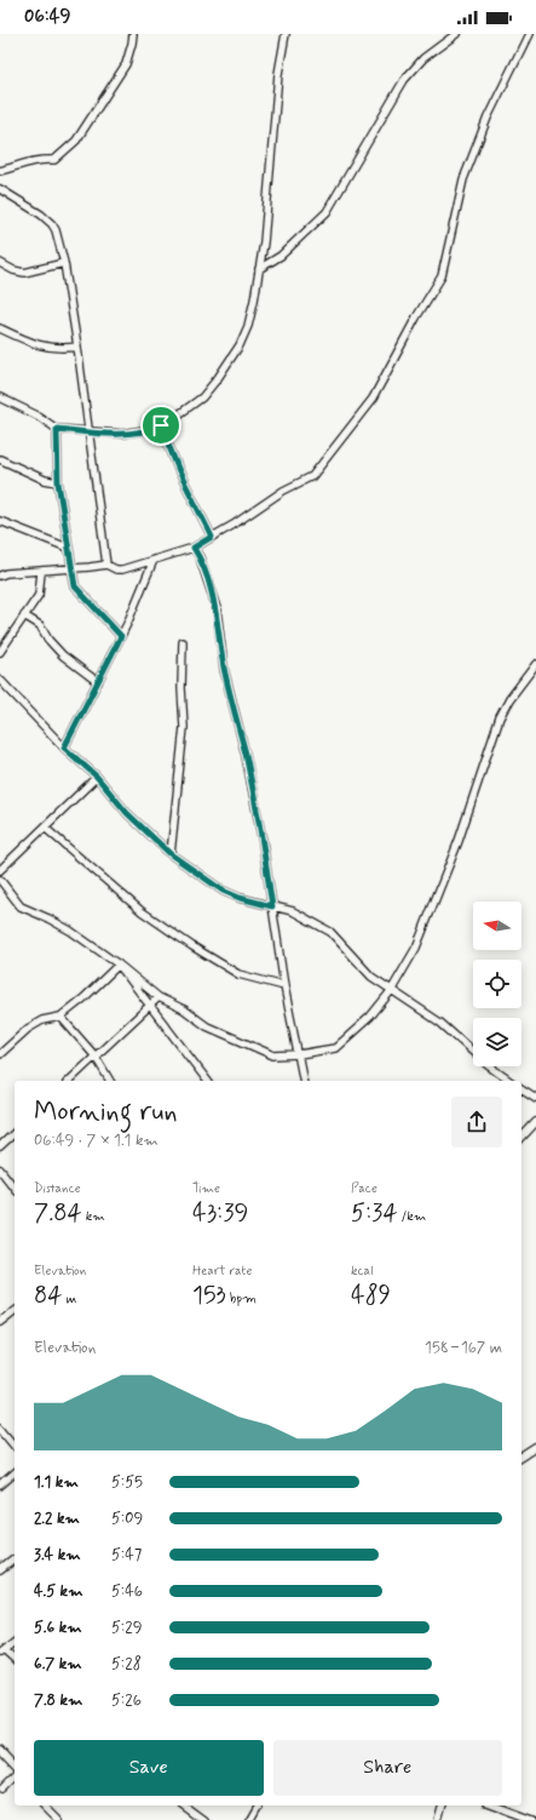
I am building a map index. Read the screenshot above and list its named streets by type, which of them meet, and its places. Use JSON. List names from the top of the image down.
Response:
{
  "north": "left",
  "page": {
    "status": "06:49",
    "heading": ["Morning run", "06:49 · 7 × 1.1 km"],
    "stats": [
      ["Distance", "7.84 km"],
      ["Time", "43:39"],
      ["Pace", "5:34 /km"],
      ["Elevation", "84 m"],
      ["Heart rate", "153 bpm"],
      ["kcal", "489"]
    ],
    "chart": ["Elevation", "158–167 m"],
    "list": [
      {
        "name": "1.1 km",
        "note": "5:55"
      },
      {
        "name": "2.2 km",
        "note": "5:09"
      },
      {
        "name": "3.4 km",
        "note": "5:47"
      },
      {
        "name": "4.5 km",
        "note": "5:46"
      },
      {
        "name": "5.6 km",
        "note": "5:29"
      },
      {
        "name": "6.7 km",
        "note": "5:28"
      },
      {
        "name": "7.8 km",
        "note": "5:26"
      }
    ],
    "buttons": ["Save", "Share"]
  }
}
